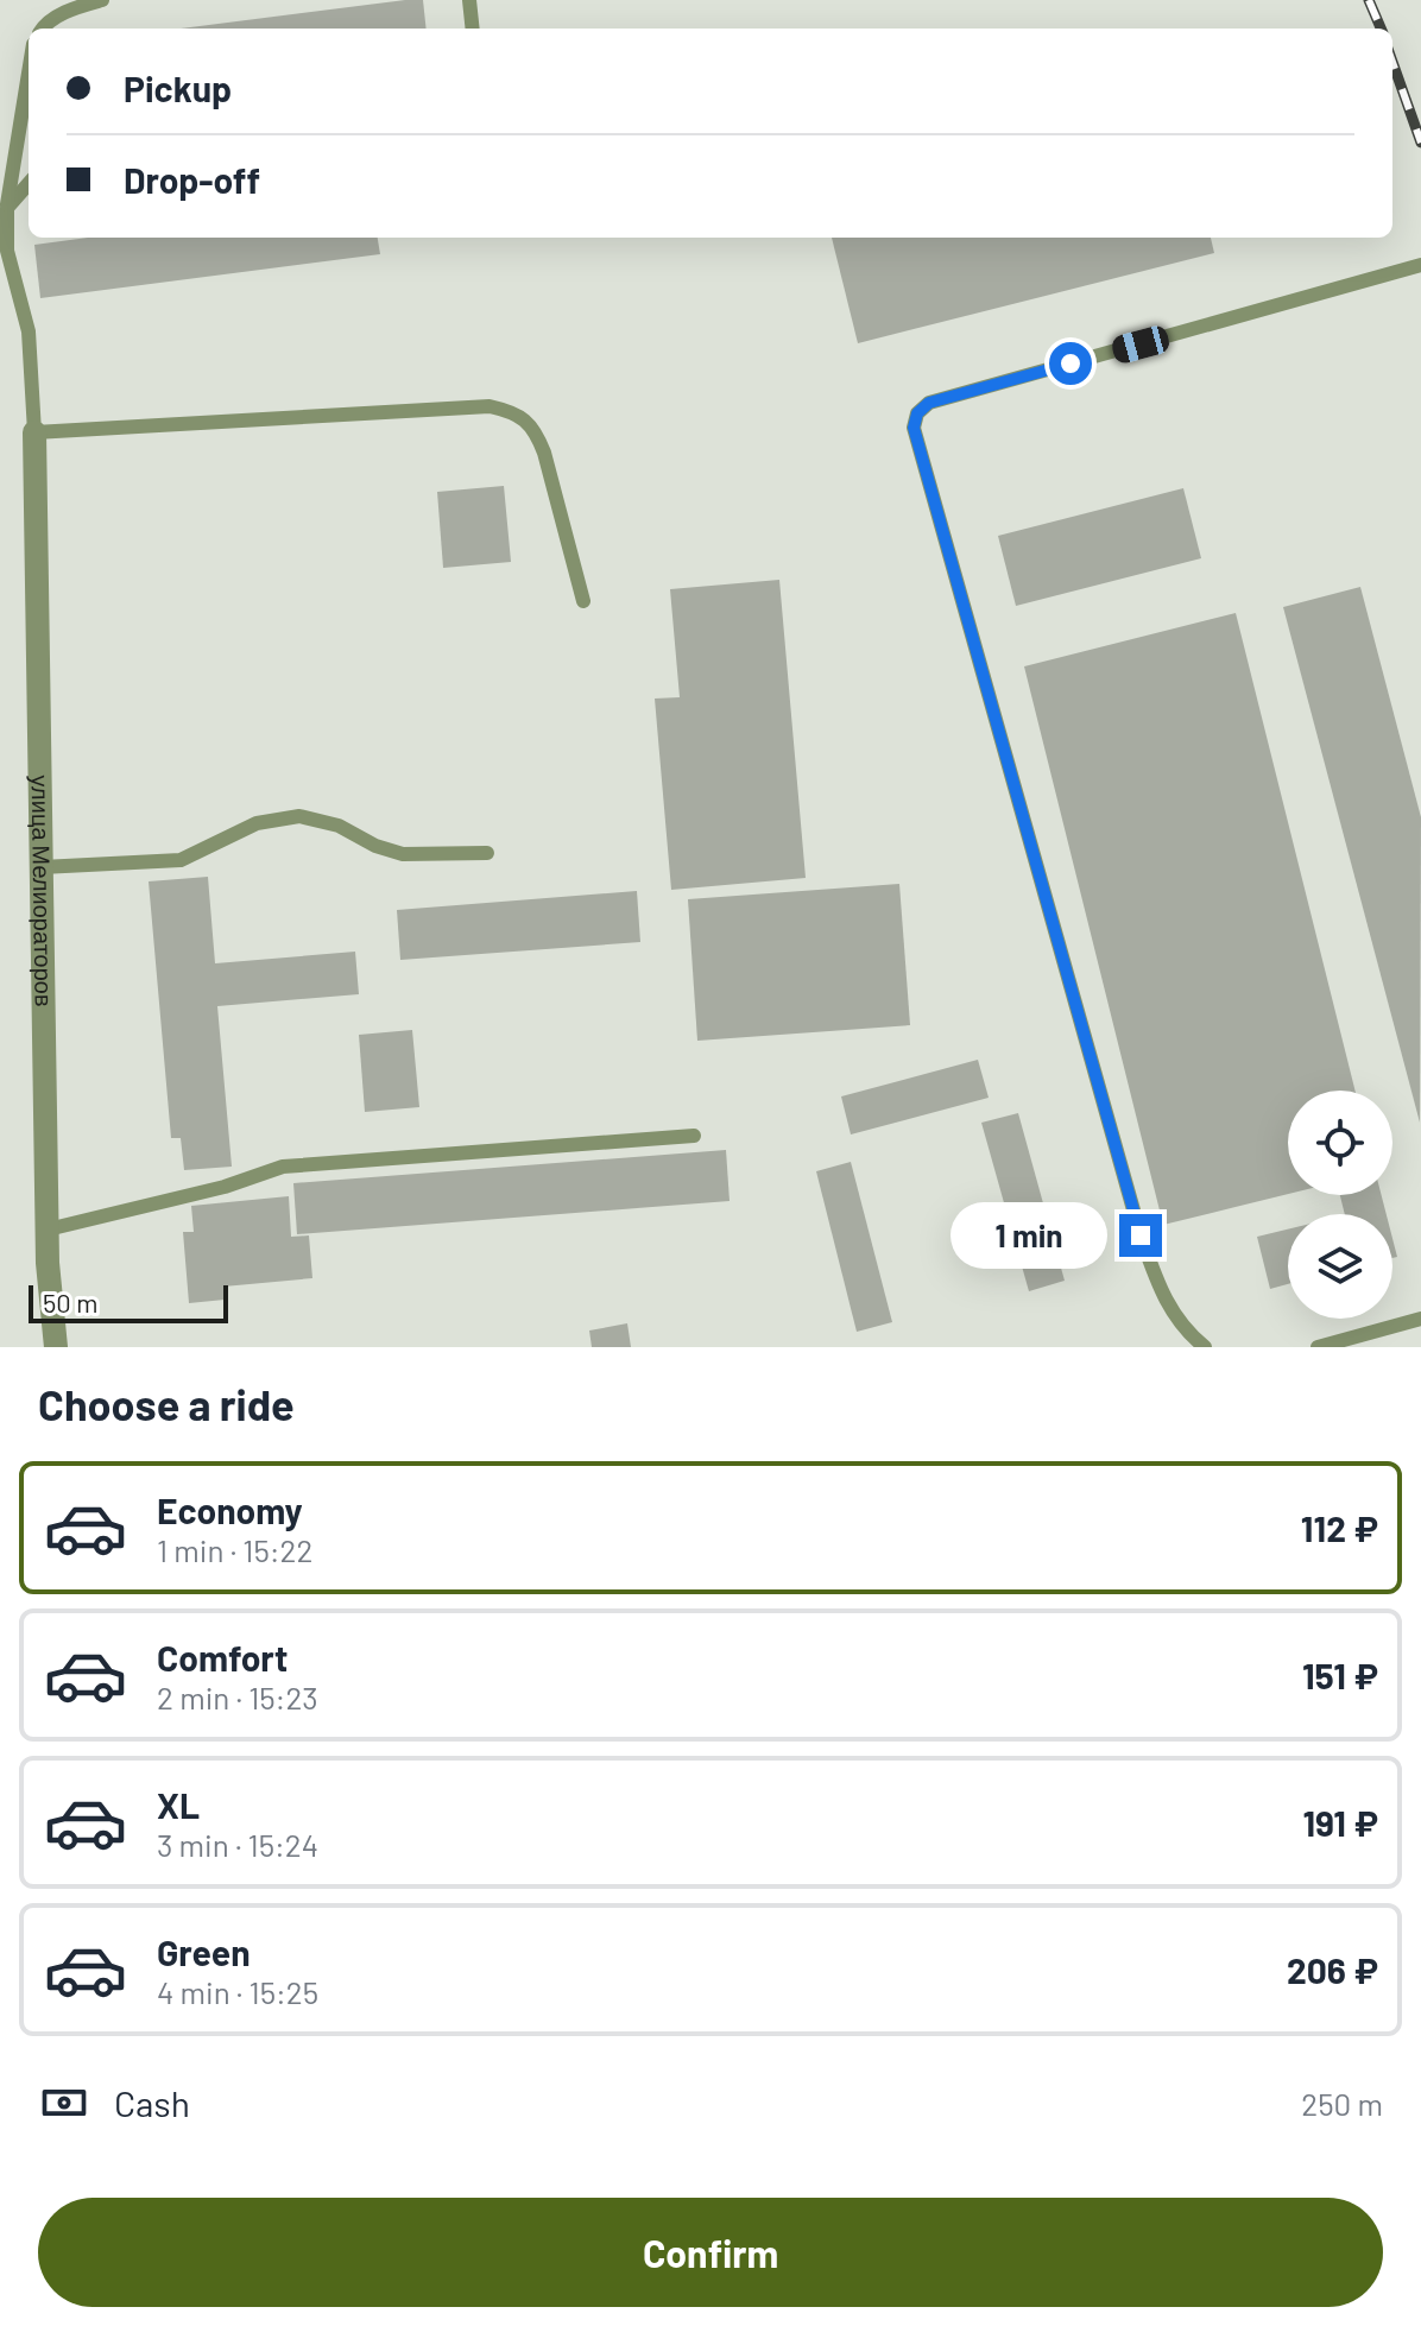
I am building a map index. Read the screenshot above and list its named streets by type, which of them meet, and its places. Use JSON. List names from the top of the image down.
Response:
{
  "streets": {
    "street": ["улица Мелиораторов"]
  },
  "scale_bar": "50 m",
  "page": {
    "banner": ["Pickup", "Drop-off"],
    "bubble": "1 min",
    "scale": "50 m",
    "heading": "Choose a ride",
    "list": [
      {
        "name": "Economy",
        "note": "1 min · 15:22",
        "value": "112 ₽"
      },
      {
        "name": "Comfort",
        "note": "2 min · 15:23",
        "value": "151 ₽"
      },
      {
        "name": "XL",
        "note": "3 min · 15:24",
        "value": "191 ₽"
      },
      {
        "name": "Green",
        "note": "4 min · 15:25",
        "value": "206 ₽"
      }
    ],
    "pay": ["Cash", "250 m"],
    "buttons": "Confirm"
  }
}
